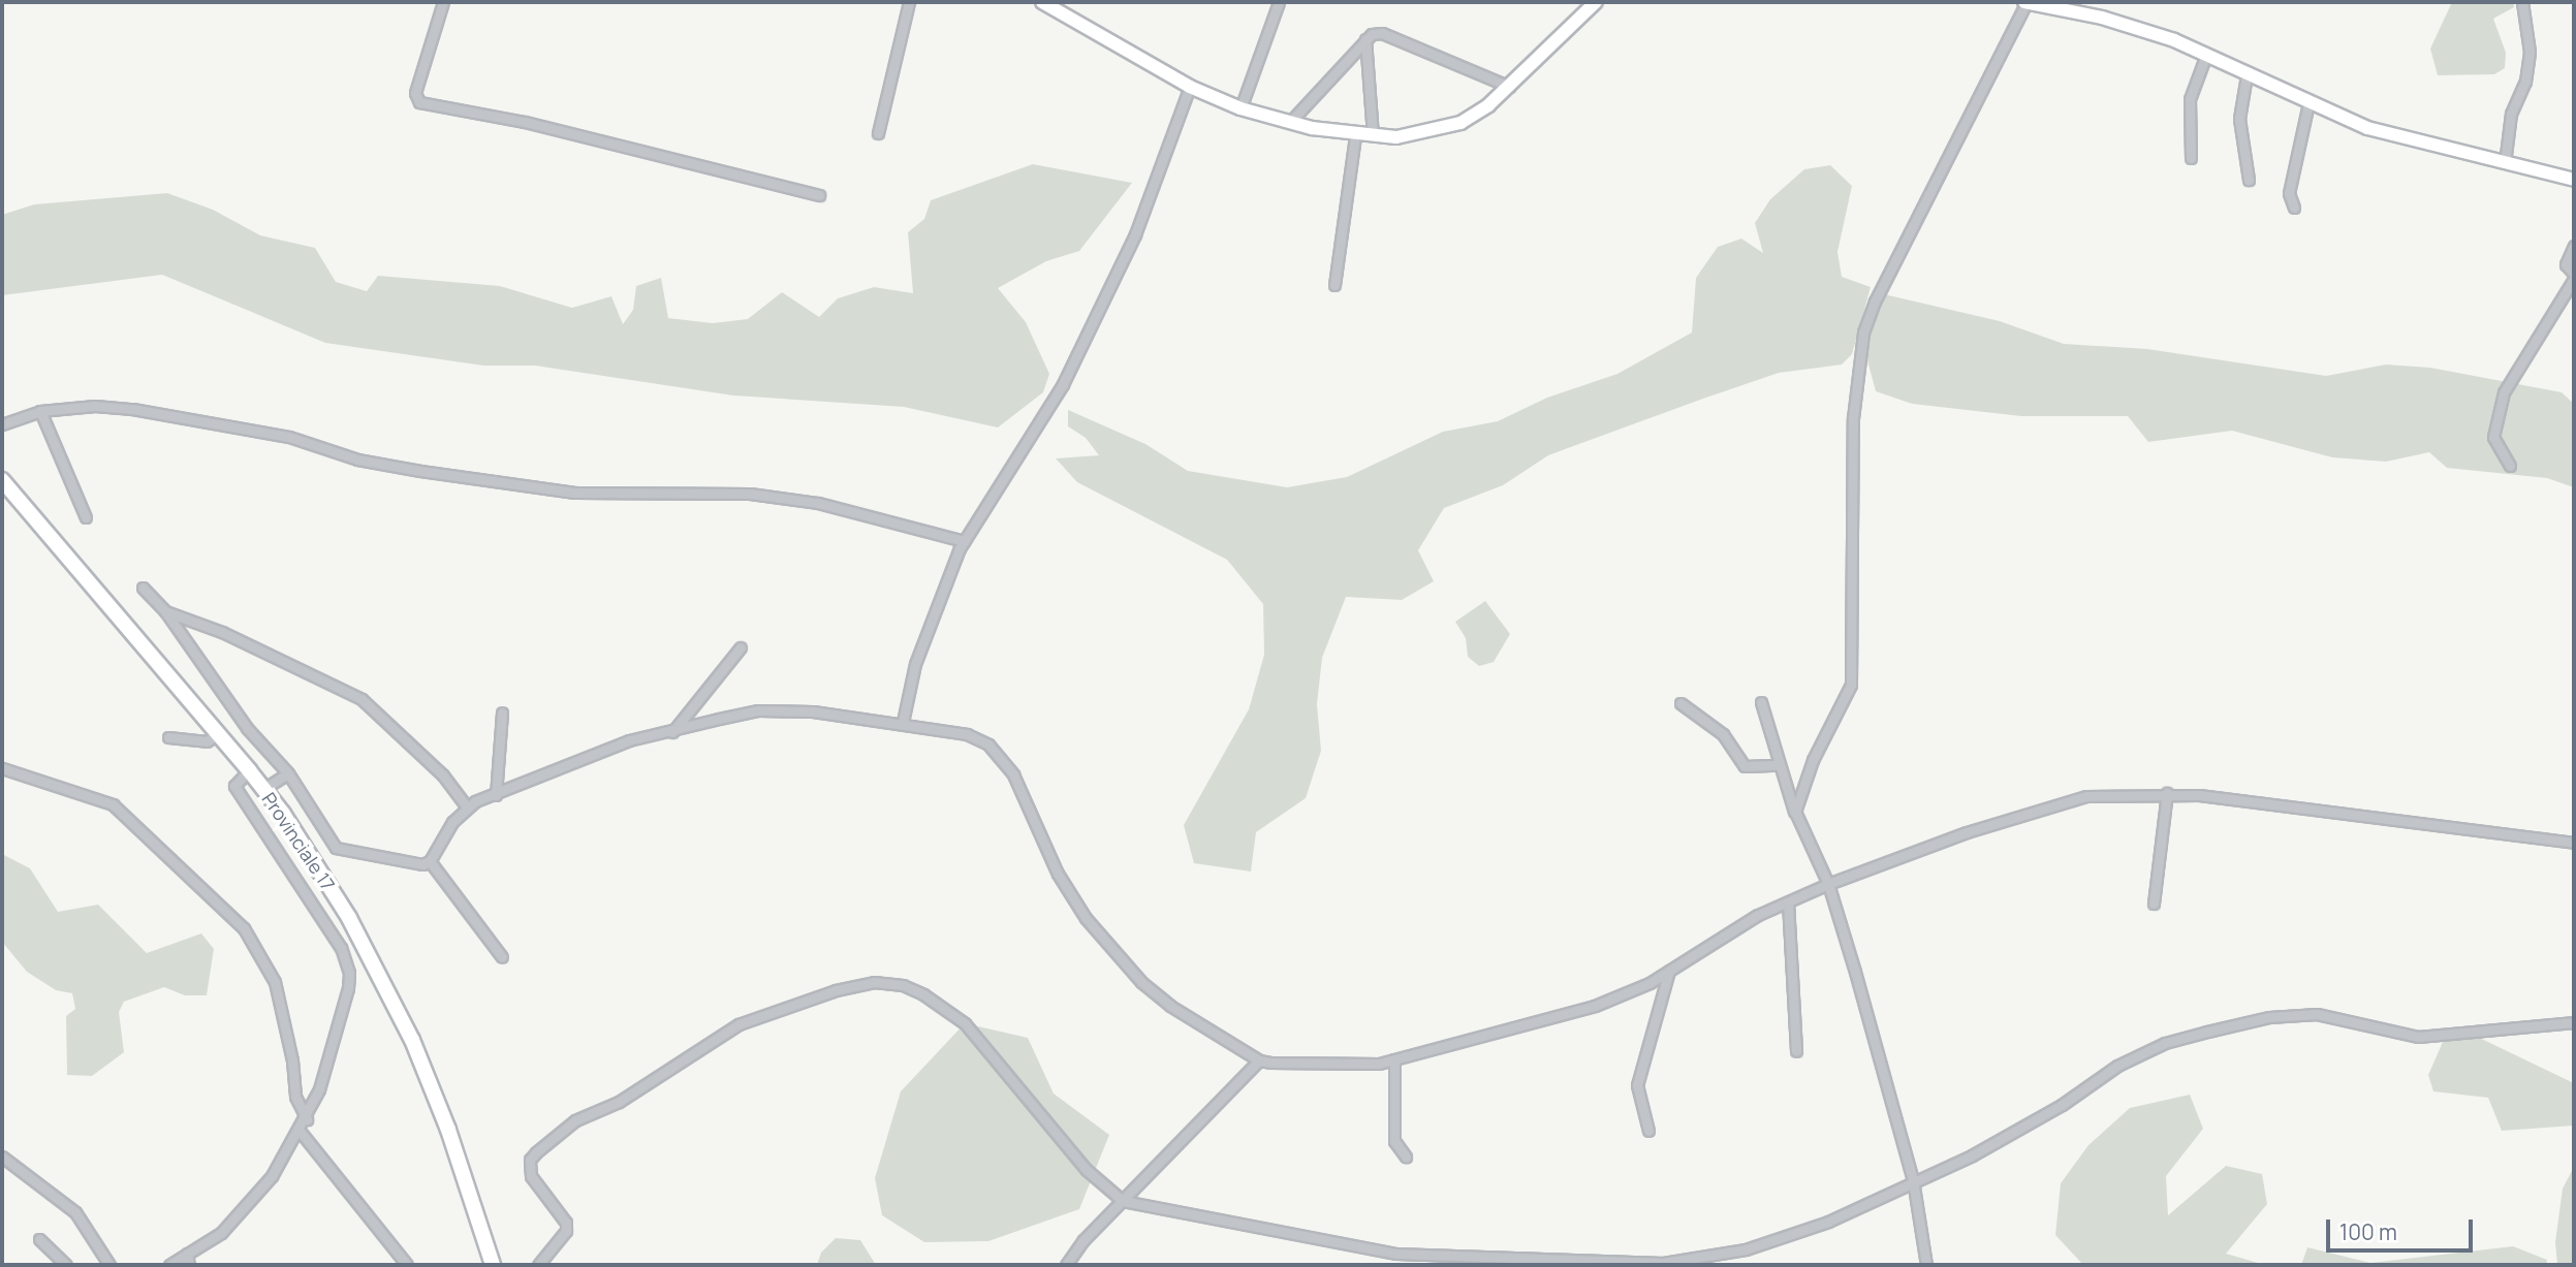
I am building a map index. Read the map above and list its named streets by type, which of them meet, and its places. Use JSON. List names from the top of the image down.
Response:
{
  "streets": {
    "main road": ["Provinciale 17"]
  },
  "scale_bar": "100 m"
}
